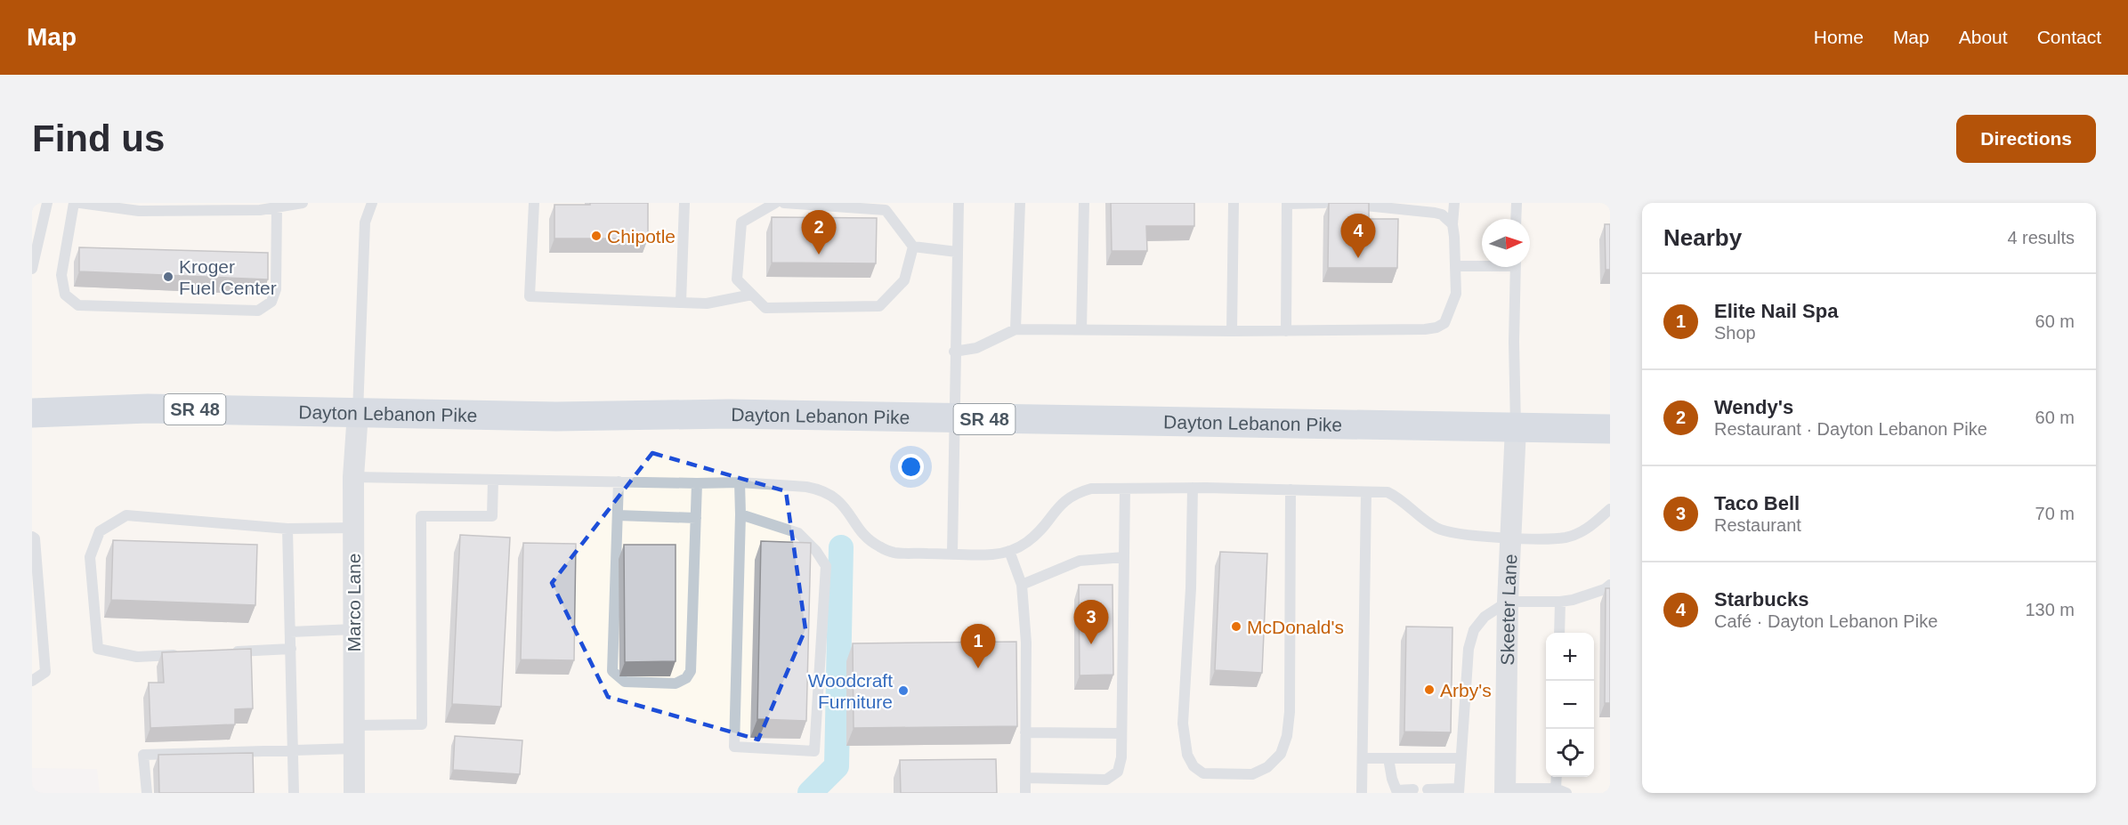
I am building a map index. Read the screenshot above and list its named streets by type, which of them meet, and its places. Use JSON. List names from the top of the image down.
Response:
{
  "streets": {
    "main road": ["SR 48", "Dayton Lebanon Pike"],
    "street": ["Marco Lane", "Skeeter Lane"]
  },
  "crossings": [
    ["Dayton Lebanon Pike", "Marco Lane"],
    ["Dayton Lebanon Pike", "Skeeter Lane"]
  ],
  "places": [
    "Chipotle",
    "Kroger Fuel Center",
    "McDonald's",
    "Arby's",
    "Woodcraft Furniture"
  ],
  "north": "right",
  "page": {
    "header": "Map",
    "nav": [
      "Home",
      "Map",
      "About",
      "Contact"
    ],
    "buttons": "Directions",
    "title": "Find us",
    "heading": ["Nearby", "4 results"],
    "pins": [
      "2",
      "4",
      "3",
      "1"
    ],
    "list": [
      {
        "mark": "1",
        "name": "Elite Nail Spa",
        "note": "Shop",
        "value": "60 m"
      },
      {
        "mark": "2",
        "name": "Wendy's",
        "note": "Restaurant · Dayton Lebanon Pike",
        "value": "60 m"
      },
      {
        "mark": "3",
        "name": "Taco Bell",
        "note": "Restaurant",
        "value": "70 m"
      },
      {
        "mark": "4",
        "name": "Starbucks",
        "note": "Café · Dayton Lebanon Pike",
        "value": "130 m"
      }
    ],
    "map_buttons": ["+", "−"]
  }
}
